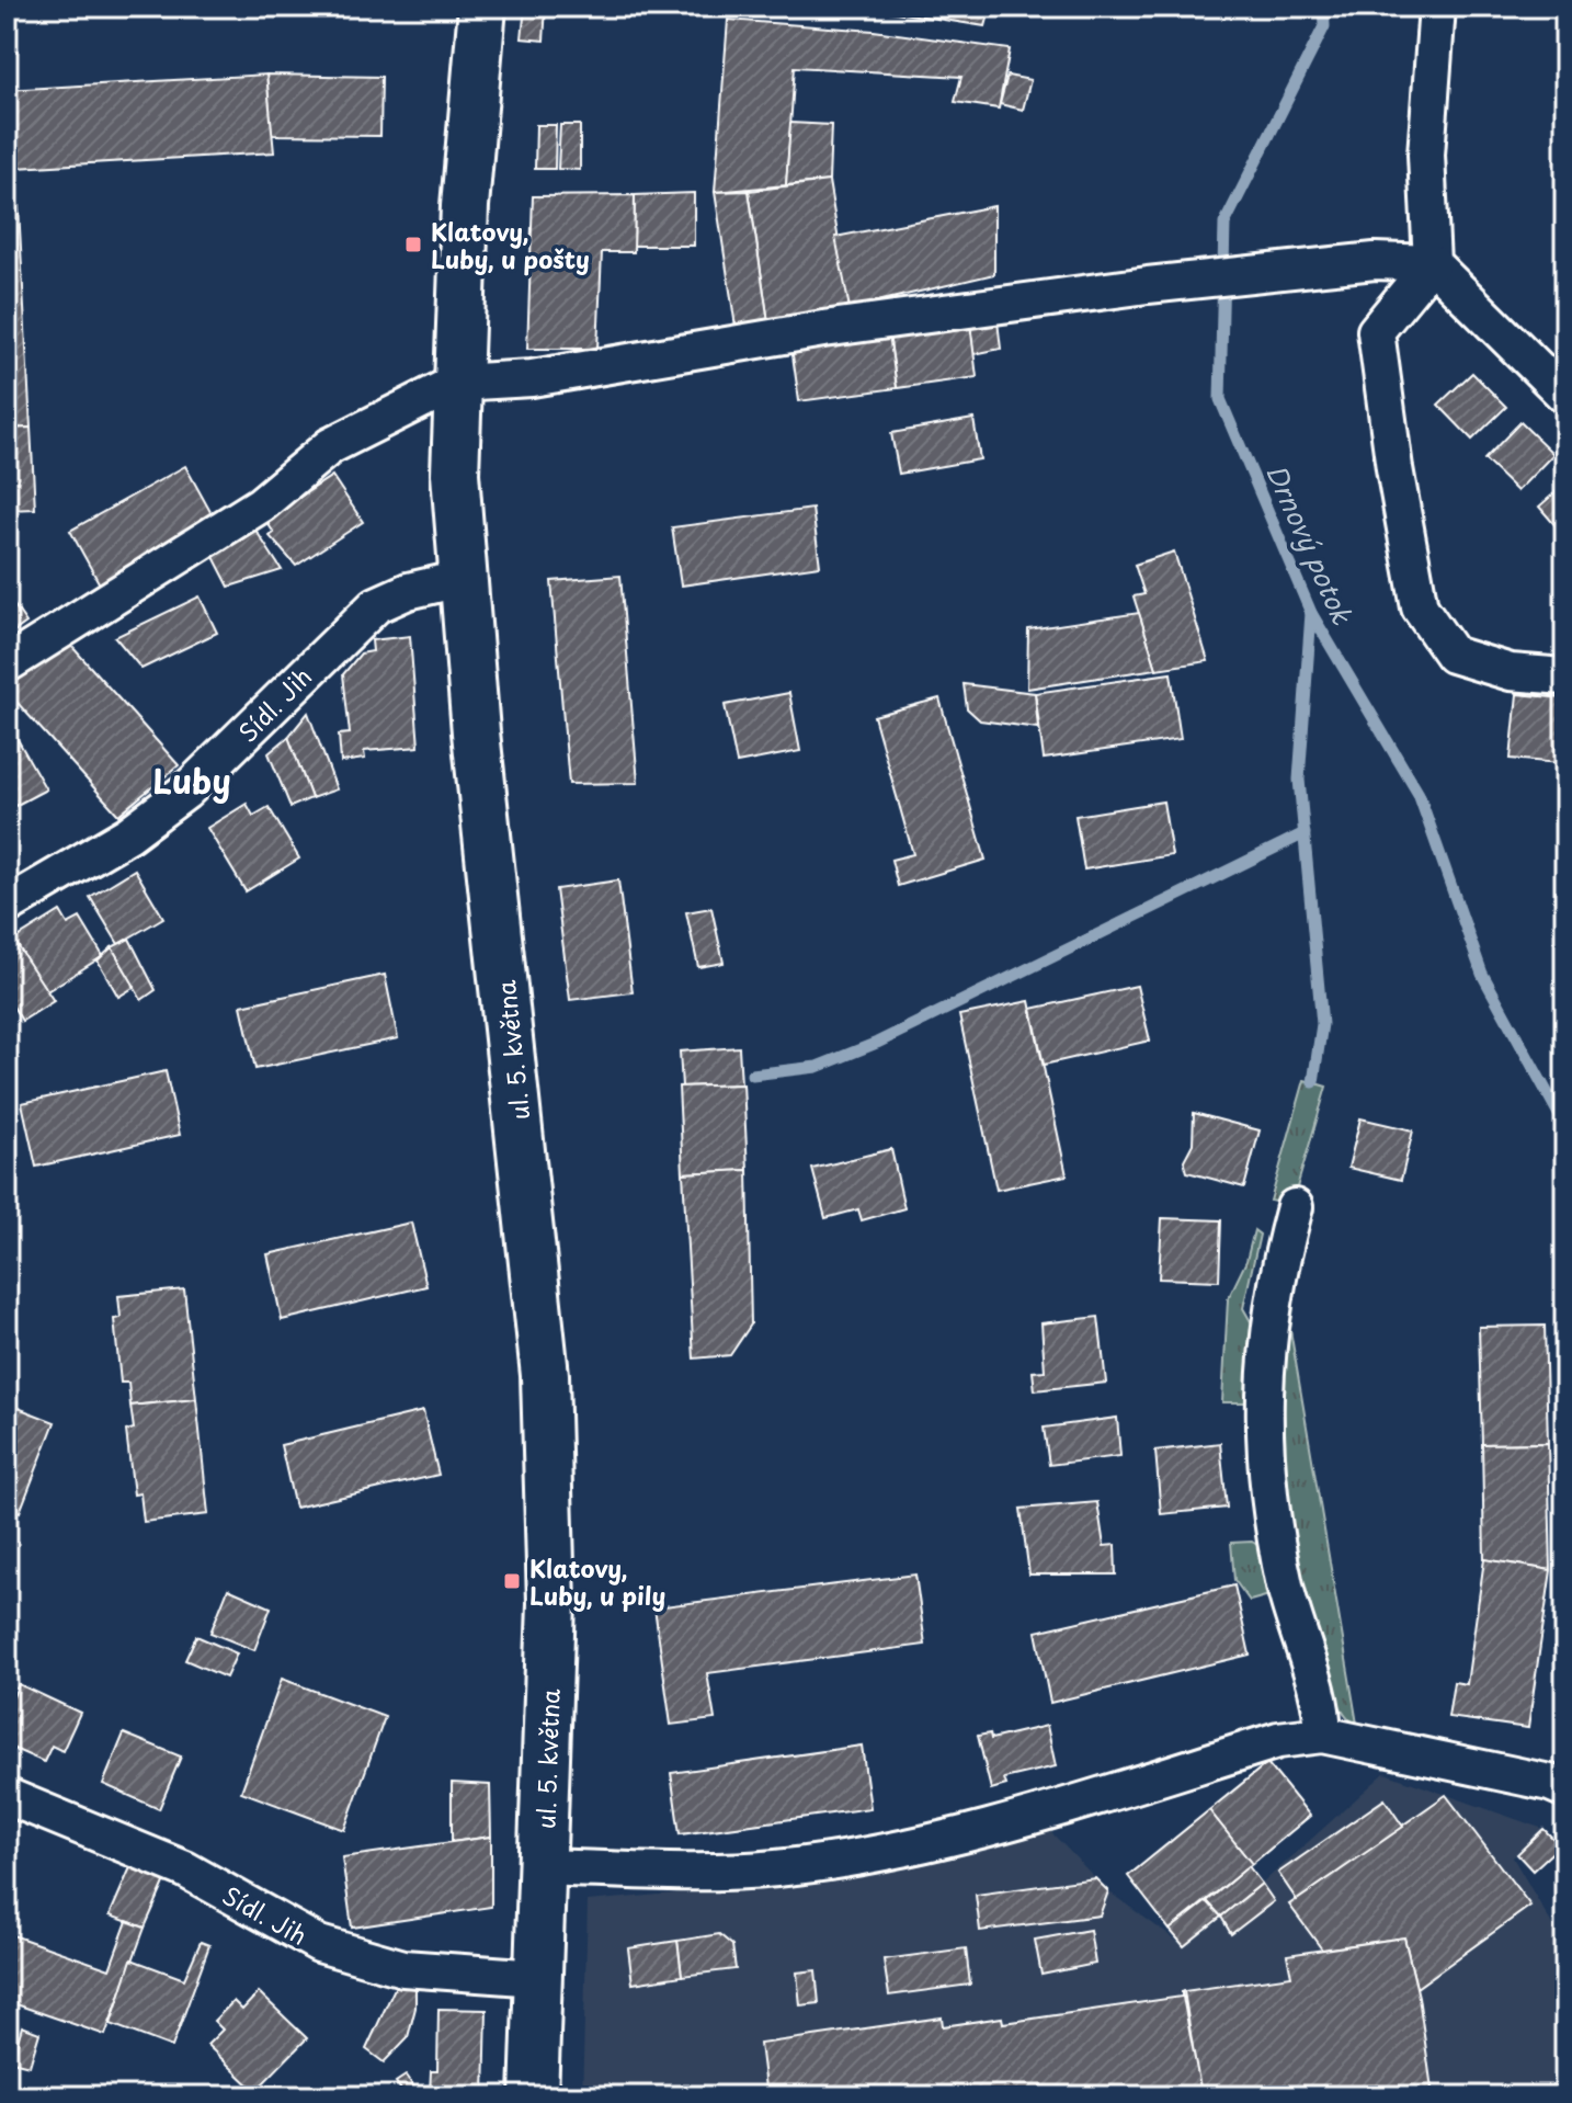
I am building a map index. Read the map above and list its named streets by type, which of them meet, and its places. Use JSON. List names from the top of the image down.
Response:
{
  "streets": {
    "street": ["Sídl. Jih", "ul. 5. května"]
  },
  "crossings": [
    ["Sídl. Jih", "ul. 5. května"]
  ],
  "districts": ["Luby"],
  "water": ["Drnový potok"],
  "places": {
    "transit": ["Klatovy, Luby, u pošty", "Klatovy, Luby, u pily"]
  }
}
